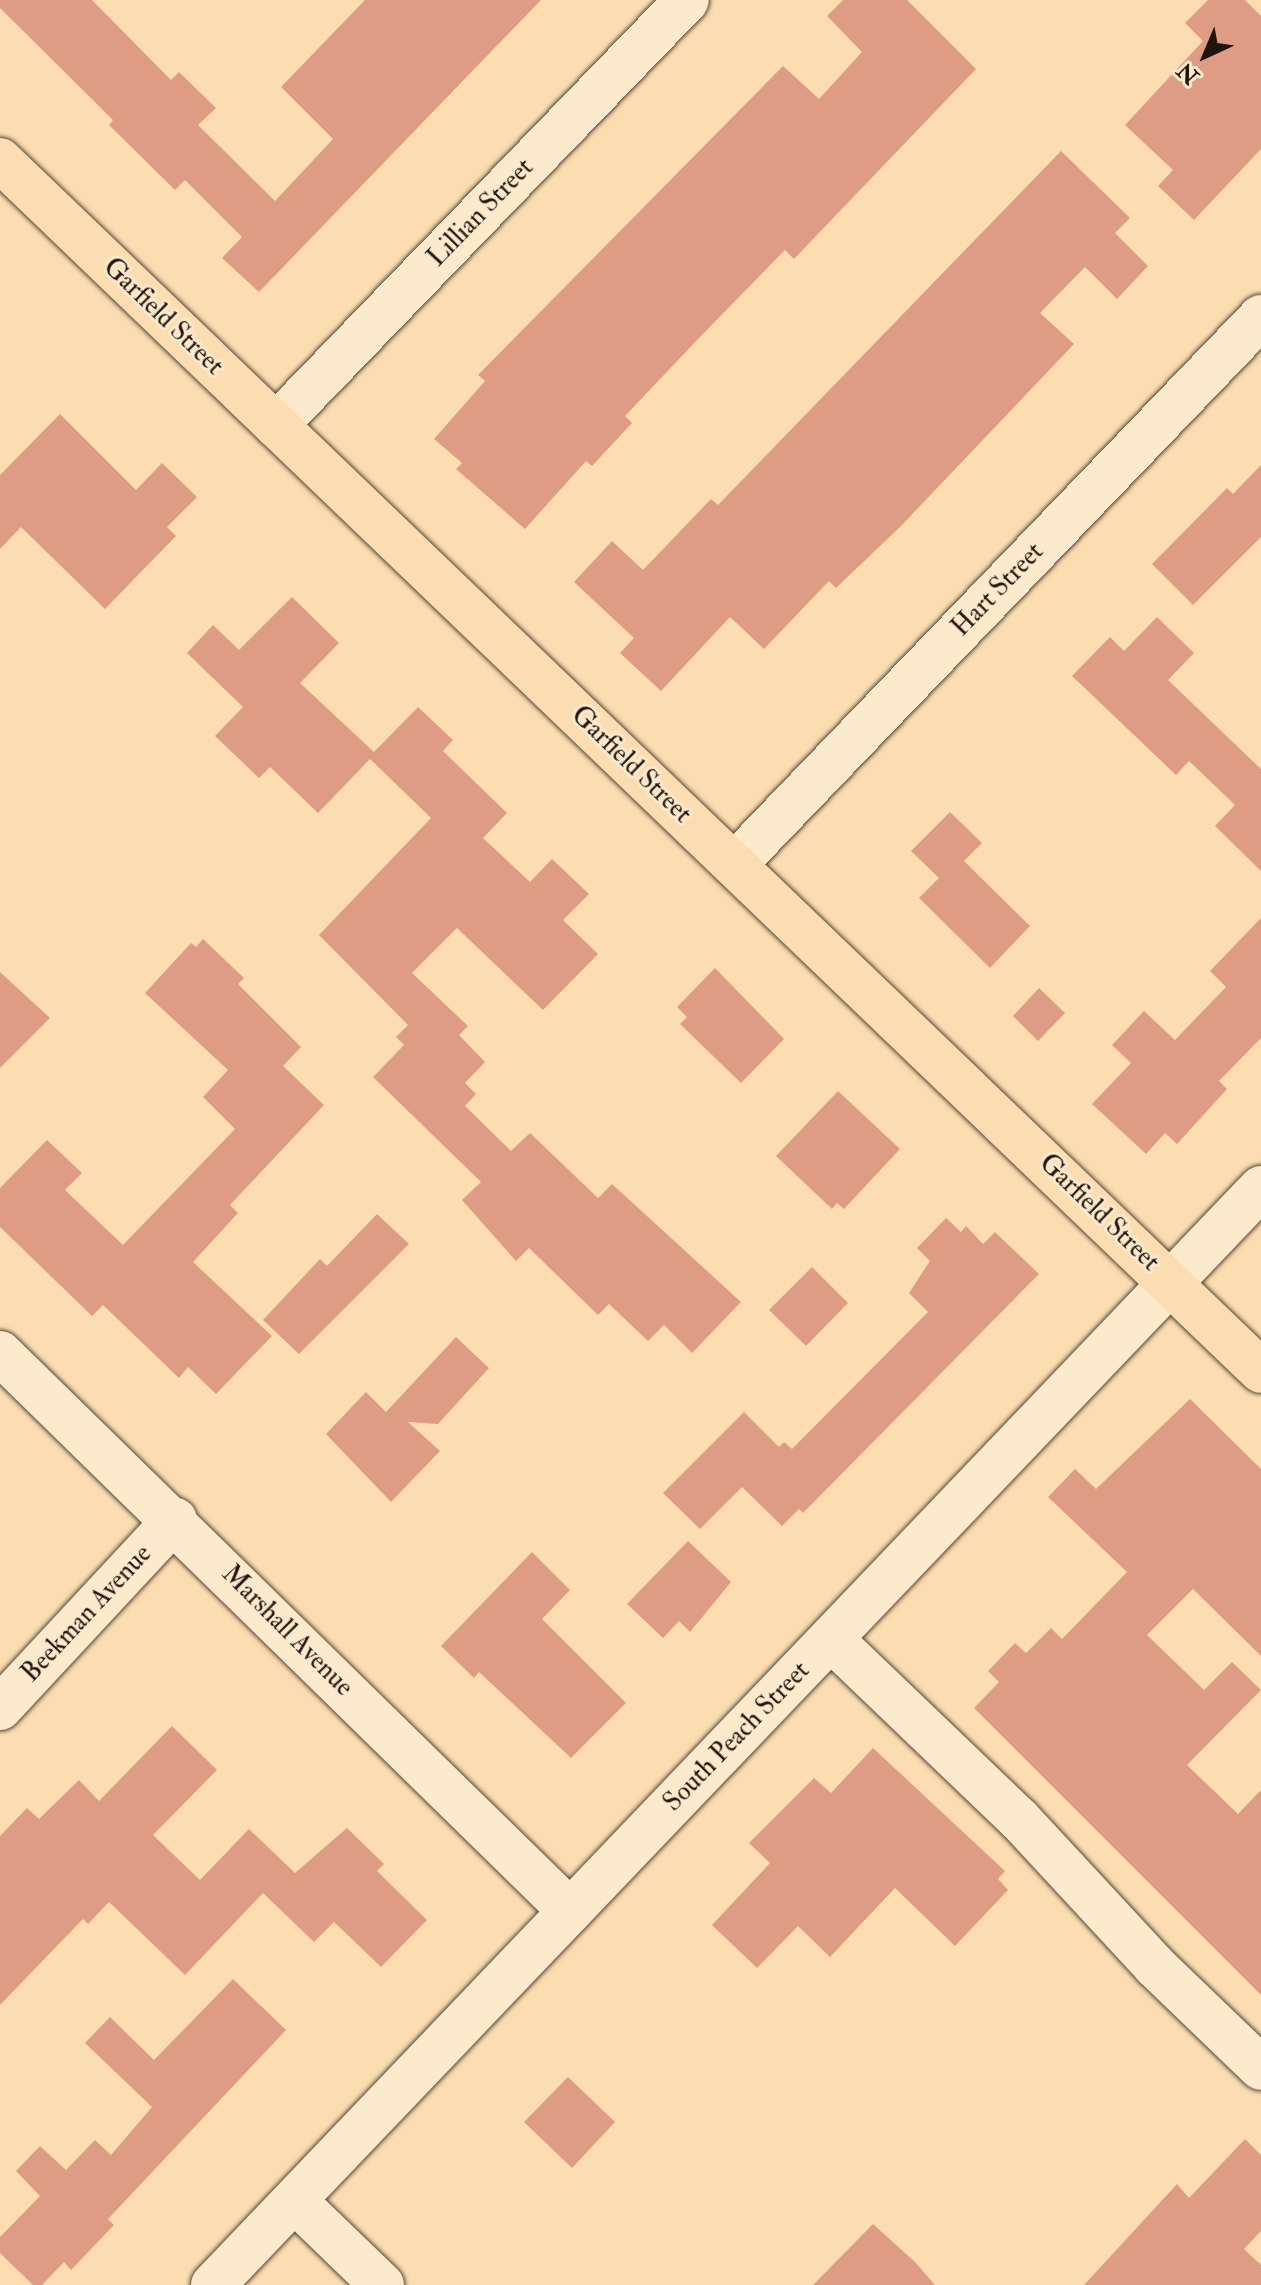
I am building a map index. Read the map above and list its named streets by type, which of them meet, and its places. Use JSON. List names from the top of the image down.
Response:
{
  "streets": {
    "main road": ["Garfield Street"],
    "street": [
      "Lillian Street",
      "Hart Street",
      "Beekman Avenue",
      "Marshall Avenue",
      "South Peach Street"
    ]
  },
  "crossings": [
    ["Lillian Street", "Garfield Street"],
    ["Garfield Street", "Hart Street"],
    ["Garfield Street", "South Peach Street"],
    ["Beekman Avenue", "Marshall Avenue"],
    ["Marshall Avenue", "South Peach Street"]
  ],
  "north": "bottom left"
}
